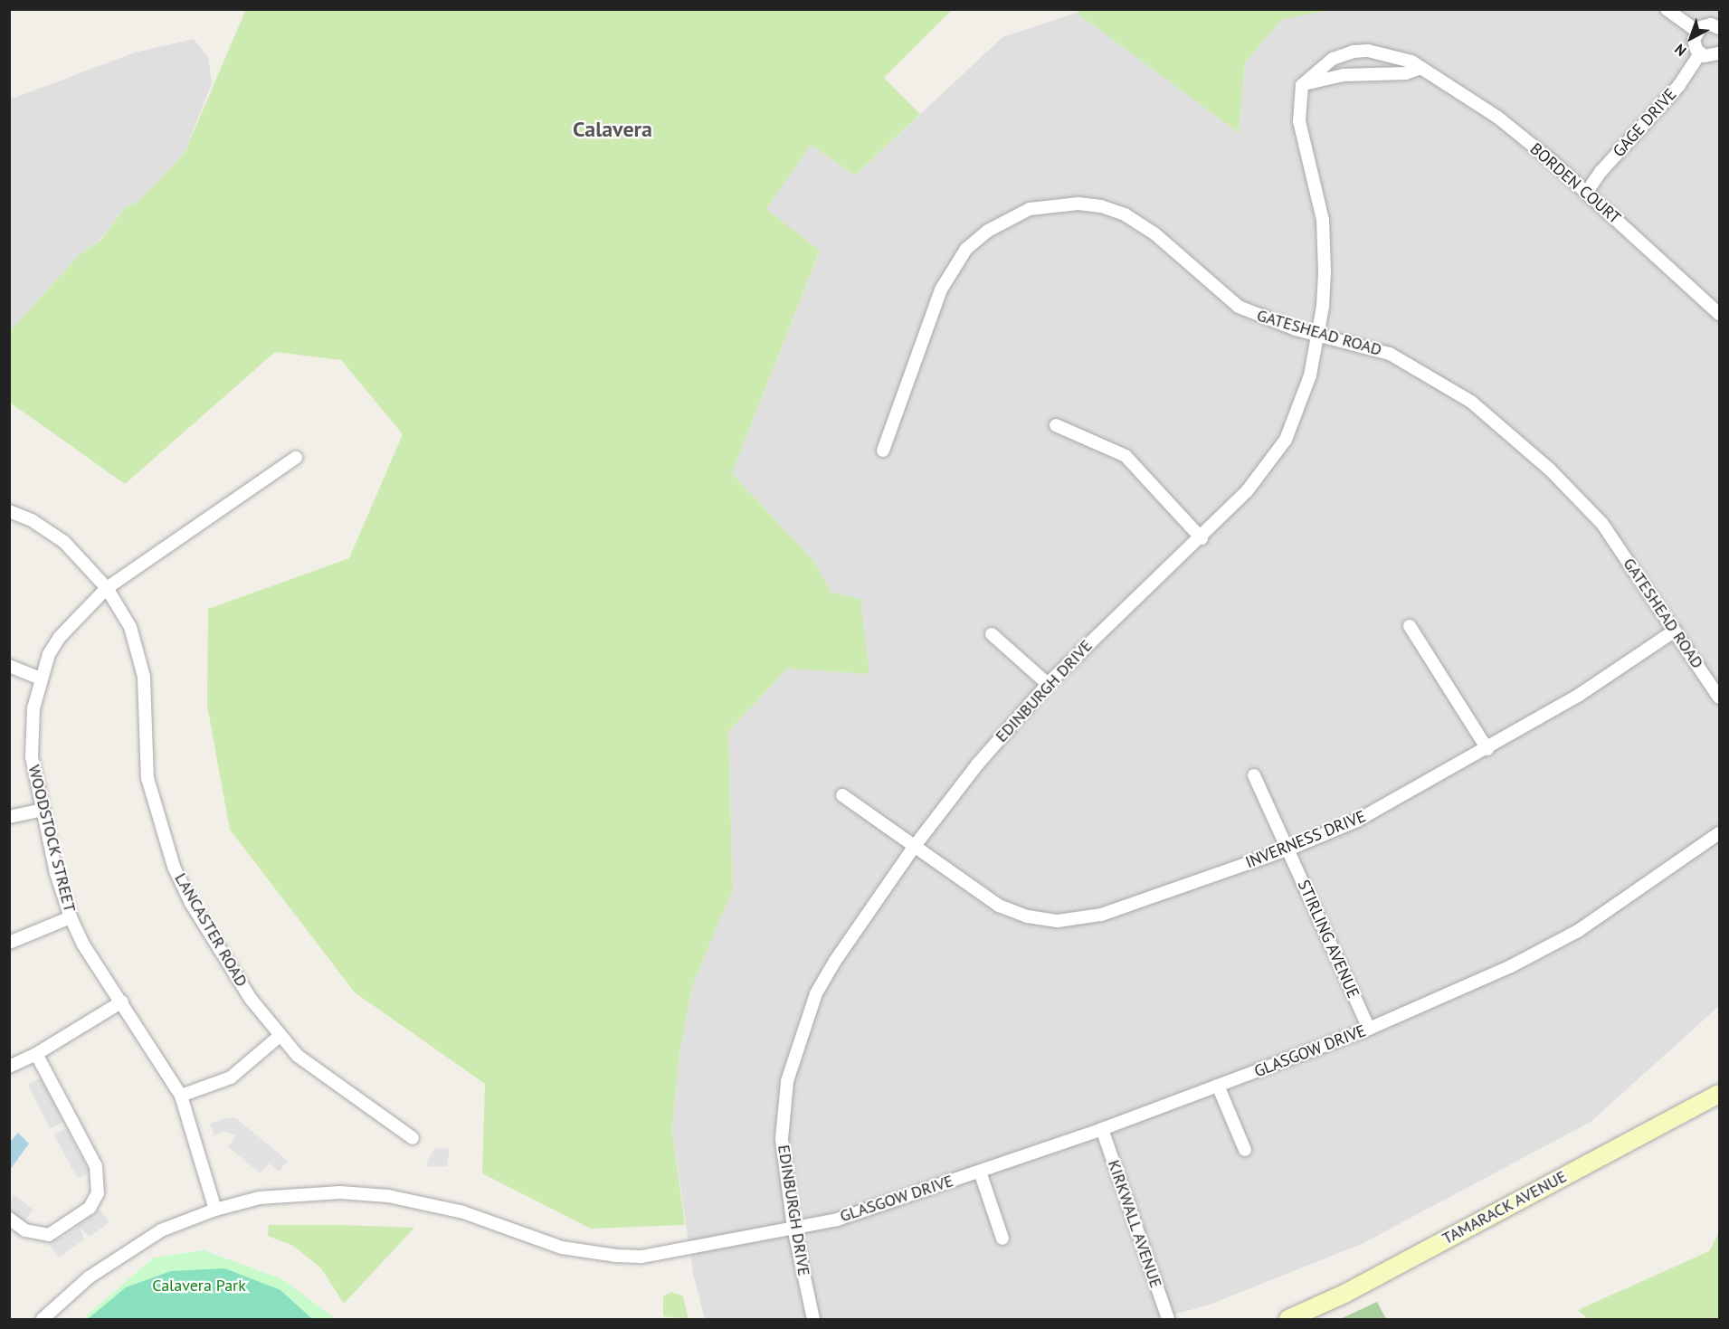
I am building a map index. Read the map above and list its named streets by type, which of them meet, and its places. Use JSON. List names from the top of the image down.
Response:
{
  "streets": {
    "main road": ["TAMARACK AVENUE"],
    "street": [
      "GAGE DRIVE",
      "BORDEN COURT",
      "GATESHEAD ROAD",
      "EDINBURGH DRIVE",
      "WOODSTOCK STREET",
      "INVERNESS DRIVE",
      "LANCASTER ROAD",
      "STIRLING AVENUE",
      "GLASGOW DRIVE",
      "KIRKWALL AVENUE"
    ]
  },
  "crossings": [
    ["GAGE DRIVE", "BORDEN COURT"],
    ["BORDEN COURT", "EDINBURGH DRIVE"],
    ["GATESHEAD ROAD", "EDINBURGH DRIVE"],
    ["GATESHEAD ROAD", "INVERNESS DRIVE"],
    ["EDINBURGH DRIVE", "INVERNESS DRIVE"],
    ["EDINBURGH DRIVE", "GLASGOW DRIVE"],
    ["WOODSTOCK STREET", "LANCASTER ROAD"],
    ["WOODSTOCK STREET", "GLASGOW DRIVE"],
    ["INVERNESS DRIVE", "STIRLING AVENUE"],
    ["STIRLING AVENUE", "GLASGOW DRIVE"],
    ["GLASGOW DRIVE", "KIRKWALL AVENUE"]
  ],
  "districts": ["Calavera"],
  "parks": ["Calavera Park"],
  "north": "bottom left"
}
